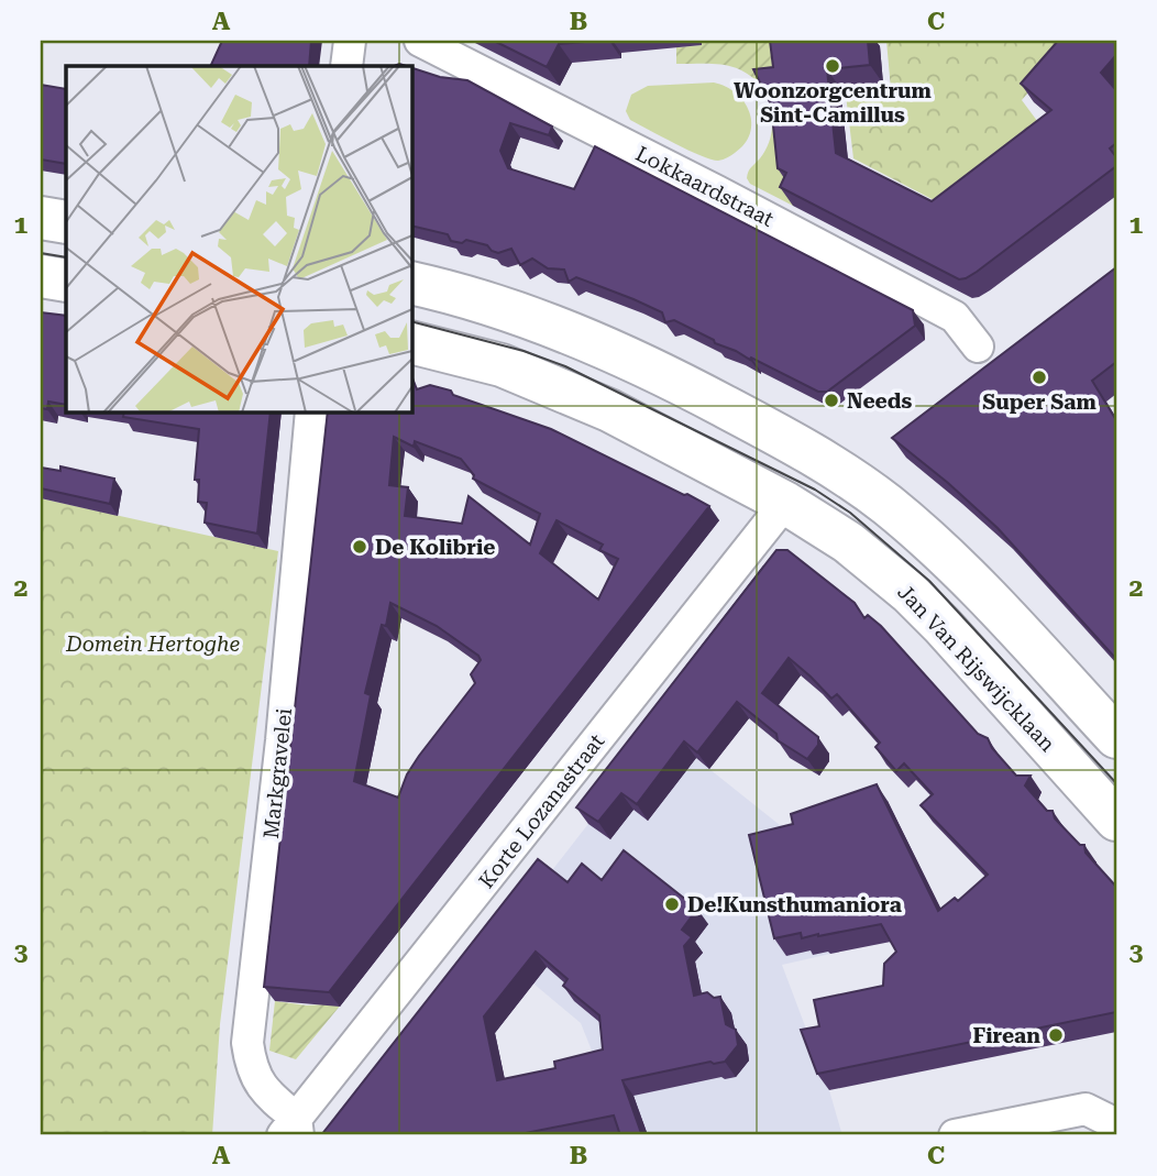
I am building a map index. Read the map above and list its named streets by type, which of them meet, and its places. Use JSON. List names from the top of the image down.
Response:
{
  "streets": {
    "main road": ["Jan Van Rijswijcklaan"],
    "street": ["Lokkaardstraat", "Markgravelei", "Korte Lozanastraat"]
  },
  "crossings": [
    ["Jan Van Rijswijcklaan", "Korte Lozanastraat"],
    ["Markgravelei", "Korte Lozanastraat"]
  ],
  "parks": ["Domein Hertoghe"],
  "places": [
    "Woonzorgcentrum Sint-Camillus",
    "Super Sam",
    "Needs",
    "De Kolibrie",
    "De!Kunsthumaniora",
    "Firean"
  ],
  "grid": {
    "columns": ["A", "B", "C"],
    "rows": ["1", "2", "3"]
  }
}
